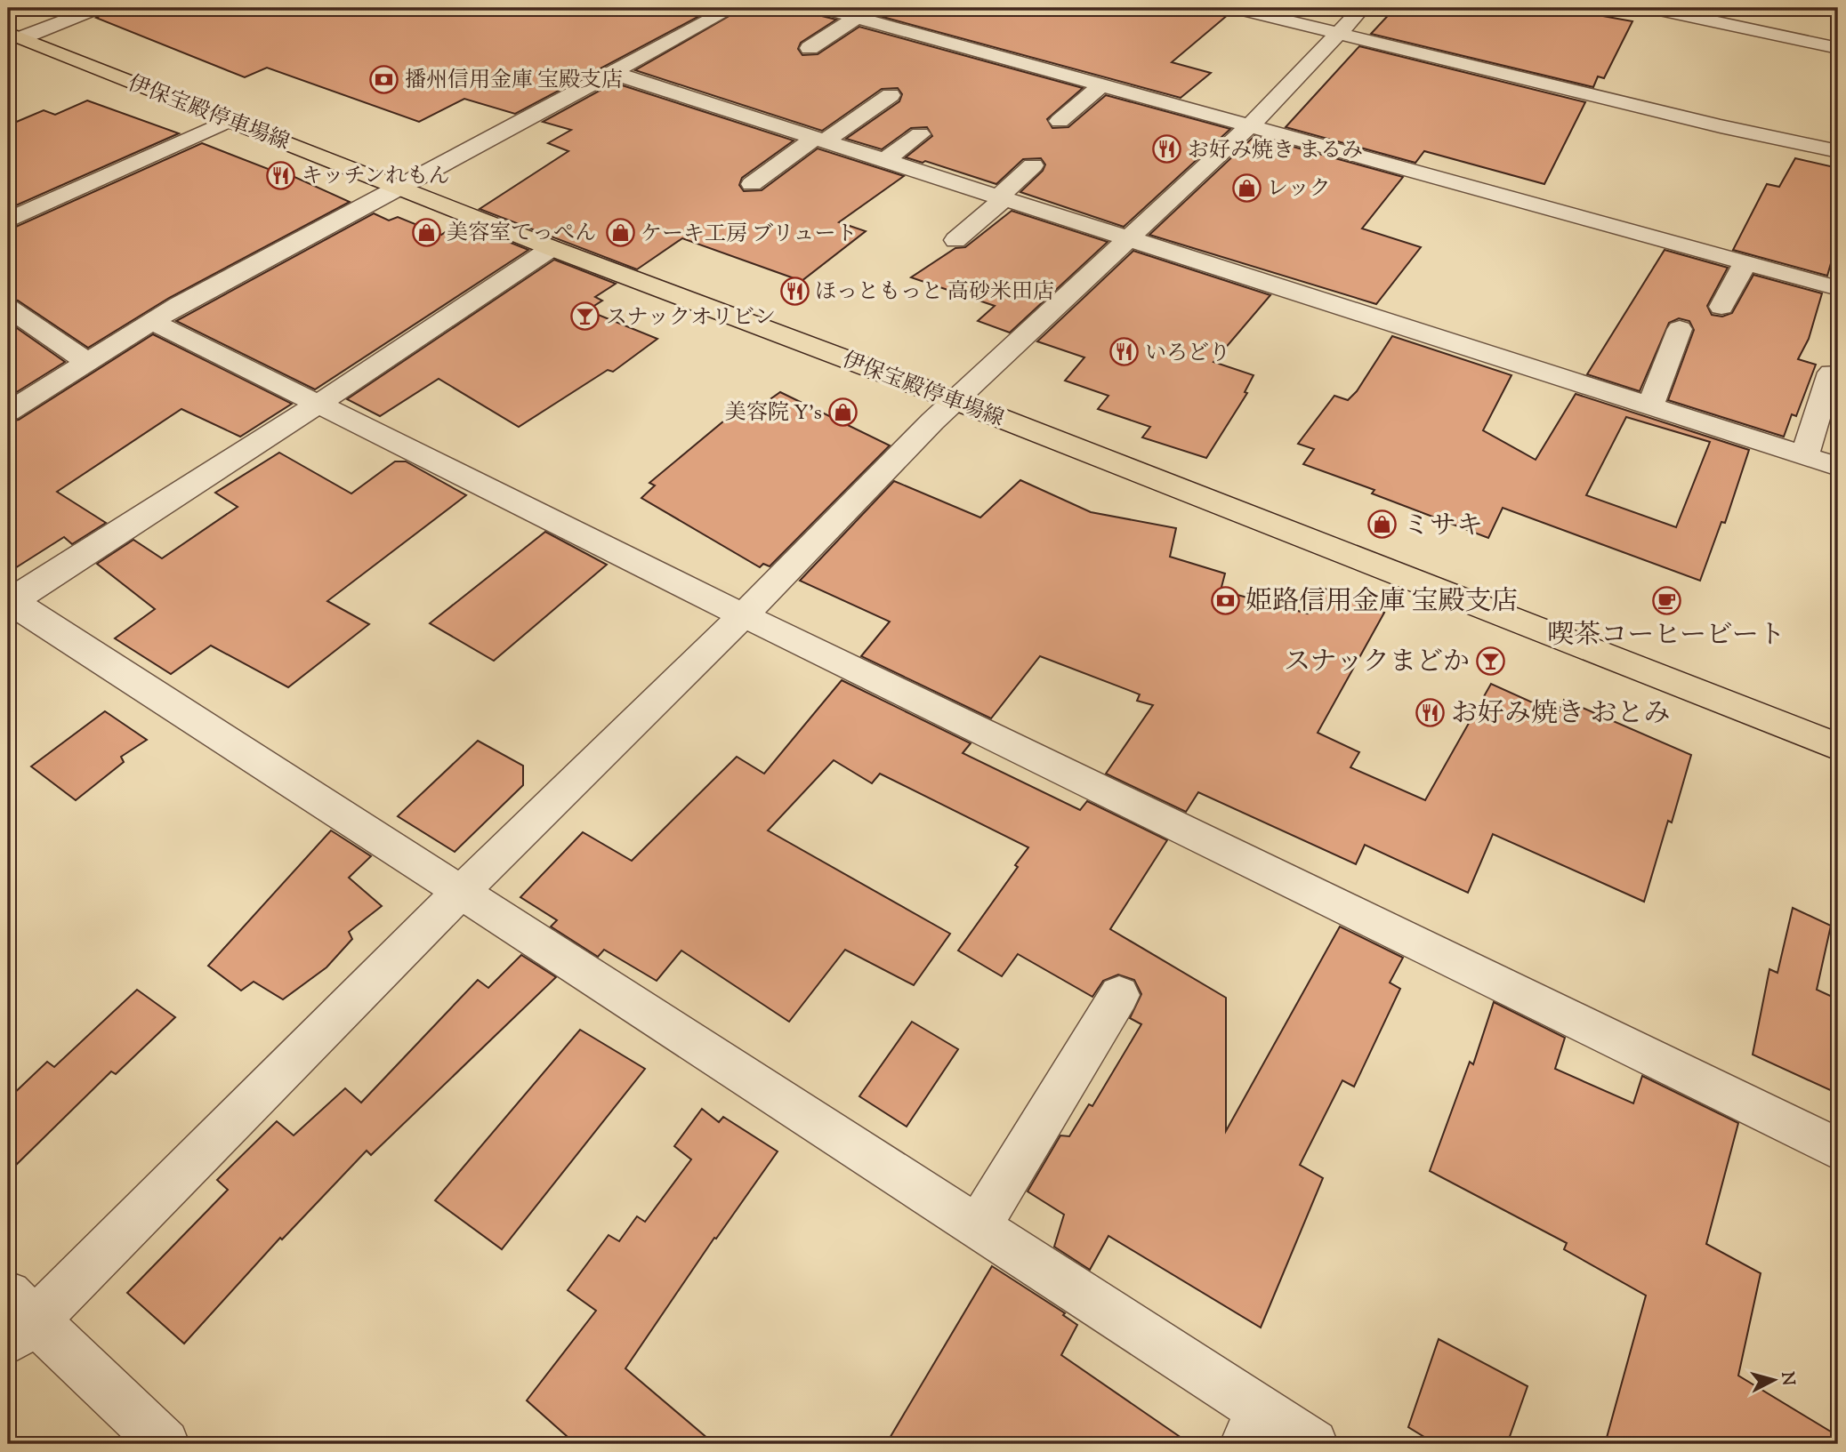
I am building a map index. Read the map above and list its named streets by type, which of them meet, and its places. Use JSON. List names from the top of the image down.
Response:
{
  "streets": {
    "main road": ["伊保宝殿停車場線"]
  },
  "places": {
    "bank": ["播州信用金庫 宝殿支店", "姫路信用金庫 宝殿支店"],
    "restaurant": [
      "お好み焼き まるみ",
      "キッチンれもん",
      "ほっともっと 高砂米田店",
      "いろどり",
      "お好み焼き おとみ"
    ],
    "shop": [
      "レック",
      "美容室てっぺん",
      "ケーキ工房 ブリュート",
      "美容院 Y's",
      "ミサキ"
    ],
    "bar": ["スナックオリビン", "スナックまどか"],
    "cafe": ["喫茶コーヒービート"]
  },
  "north": "right"
}
